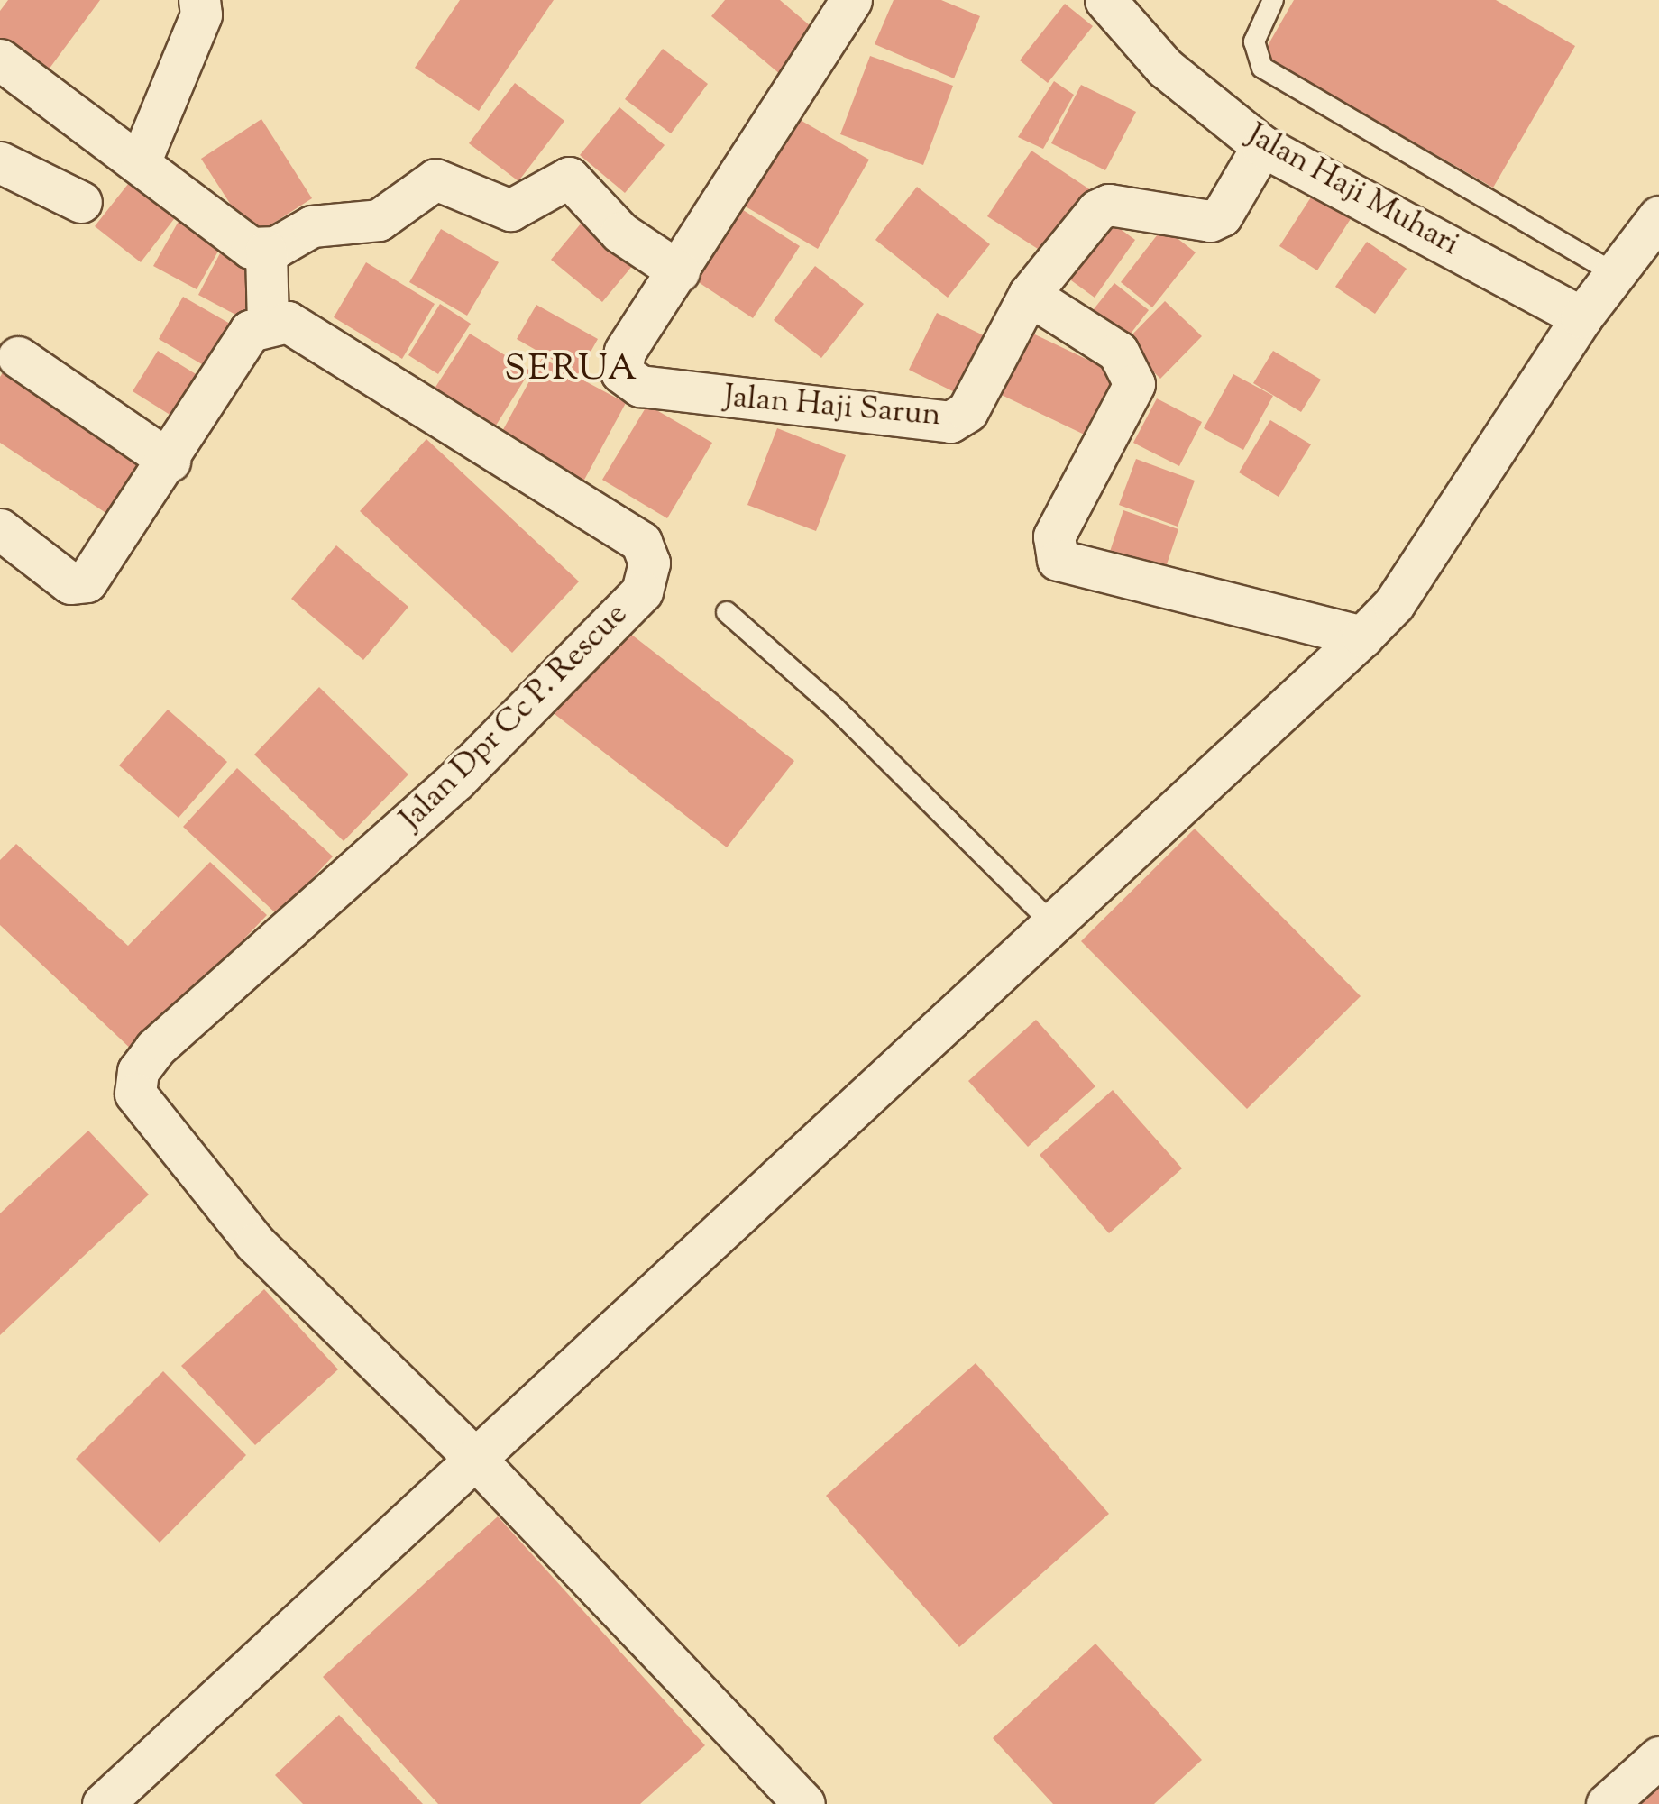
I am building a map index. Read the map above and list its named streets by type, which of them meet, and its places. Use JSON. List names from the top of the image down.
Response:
{
  "streets": {
    "street": ["Jalan Haji Muhari", "Jalan Haji Sarun", "Jalan Dpr Cc P. Rescue"]
  },
  "crossings": [
    ["Jalan Haji Muhari", "Jalan Haji Sarun"]
  ],
  "districts": ["SERUA"]
}
